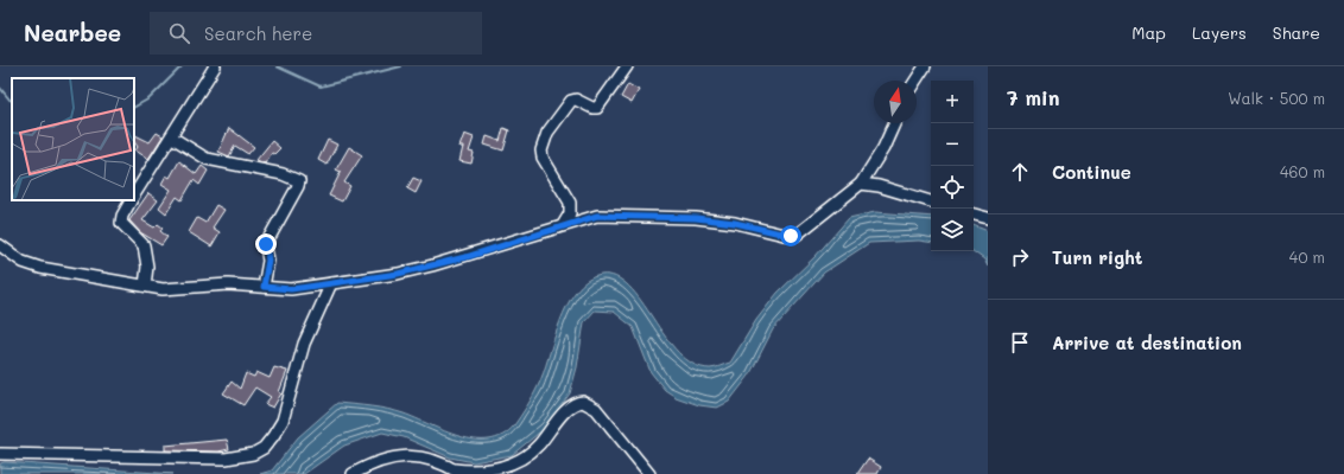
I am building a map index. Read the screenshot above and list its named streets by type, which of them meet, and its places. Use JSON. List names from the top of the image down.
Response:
{
  "north": "top",
  "page": {
    "header": "Nearbee",
    "search": "Search here",
    "nav": ["Map", "Layers", "Share"],
    "heading": ["7 min", "Walk · 500 m"],
    "map_buttons": ["+", "−"],
    "list": [
      ["Continue", "460 m"],
      ["Turn right", "40 m"],
      "Arrive at destination"
    ]
  }
}
